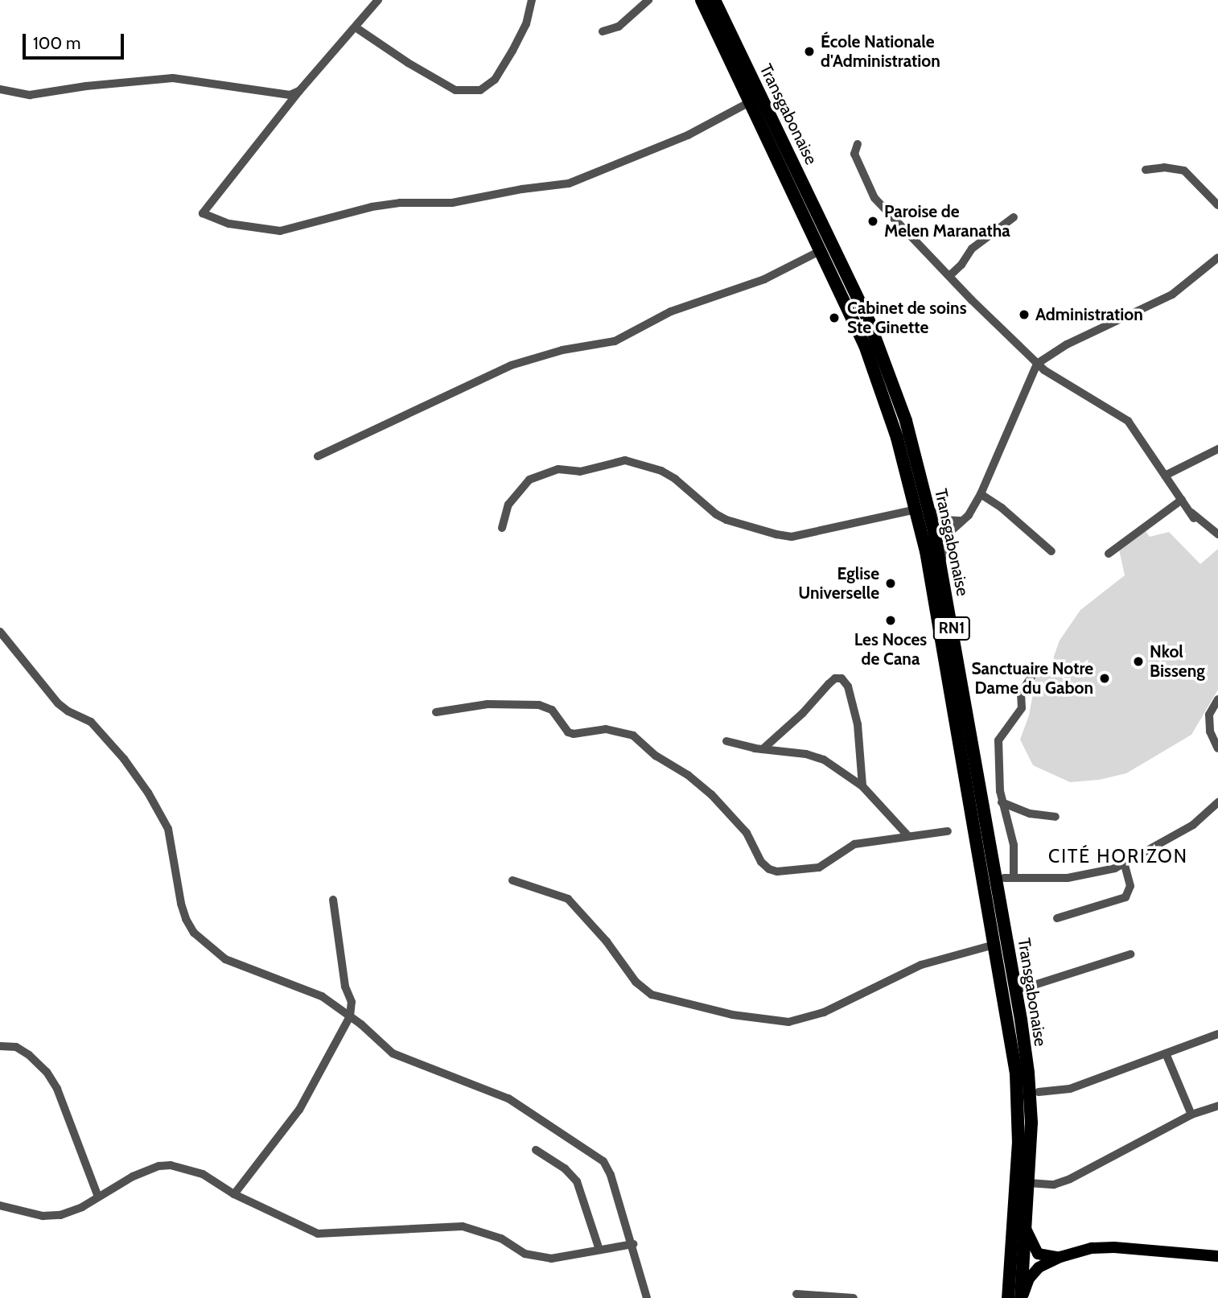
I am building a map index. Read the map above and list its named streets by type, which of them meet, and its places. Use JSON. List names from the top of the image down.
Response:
{
  "streets": {
    "highway": ["Transgabonaise", "RN1"]
  },
  "districts": ["CITÉ HORIZON"],
  "places": [
    "École Nationale d'Administration",
    "Paroise de Melen Maranatha",
    "Administration",
    "Cabinet de soins Ste Ginette",
    "Eglise Universelle",
    "Les Noces de Cana",
    "Nkol Bisseng",
    "Sanctuaire Notre Dame du Gabon"
  ],
  "scale_bar": "100 m"
}
